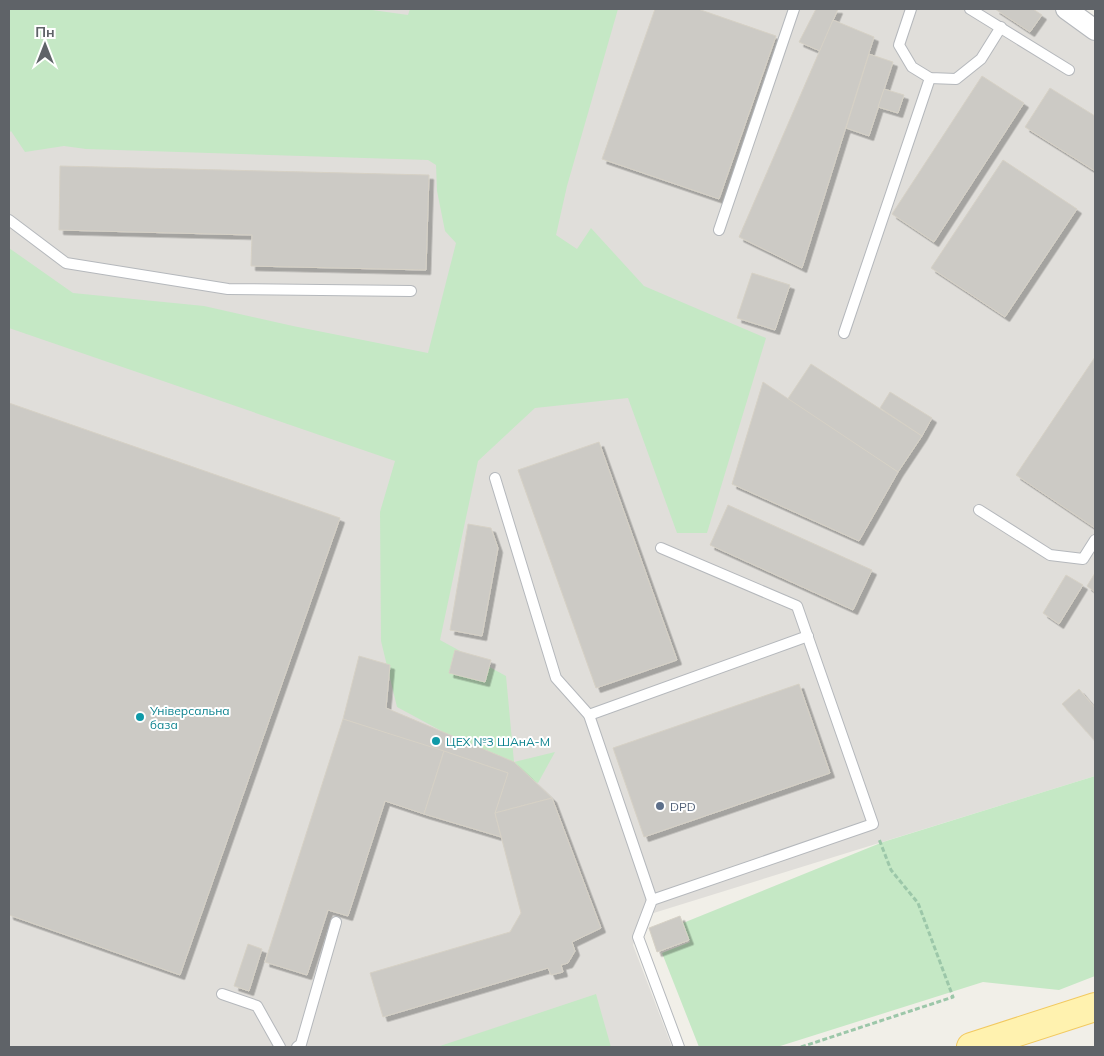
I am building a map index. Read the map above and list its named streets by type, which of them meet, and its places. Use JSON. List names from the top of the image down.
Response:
{
  "places": ["Універсальна база", "ЦЕХ №3 ШАнА-М", "DPD"],
  "north": "top"
}
